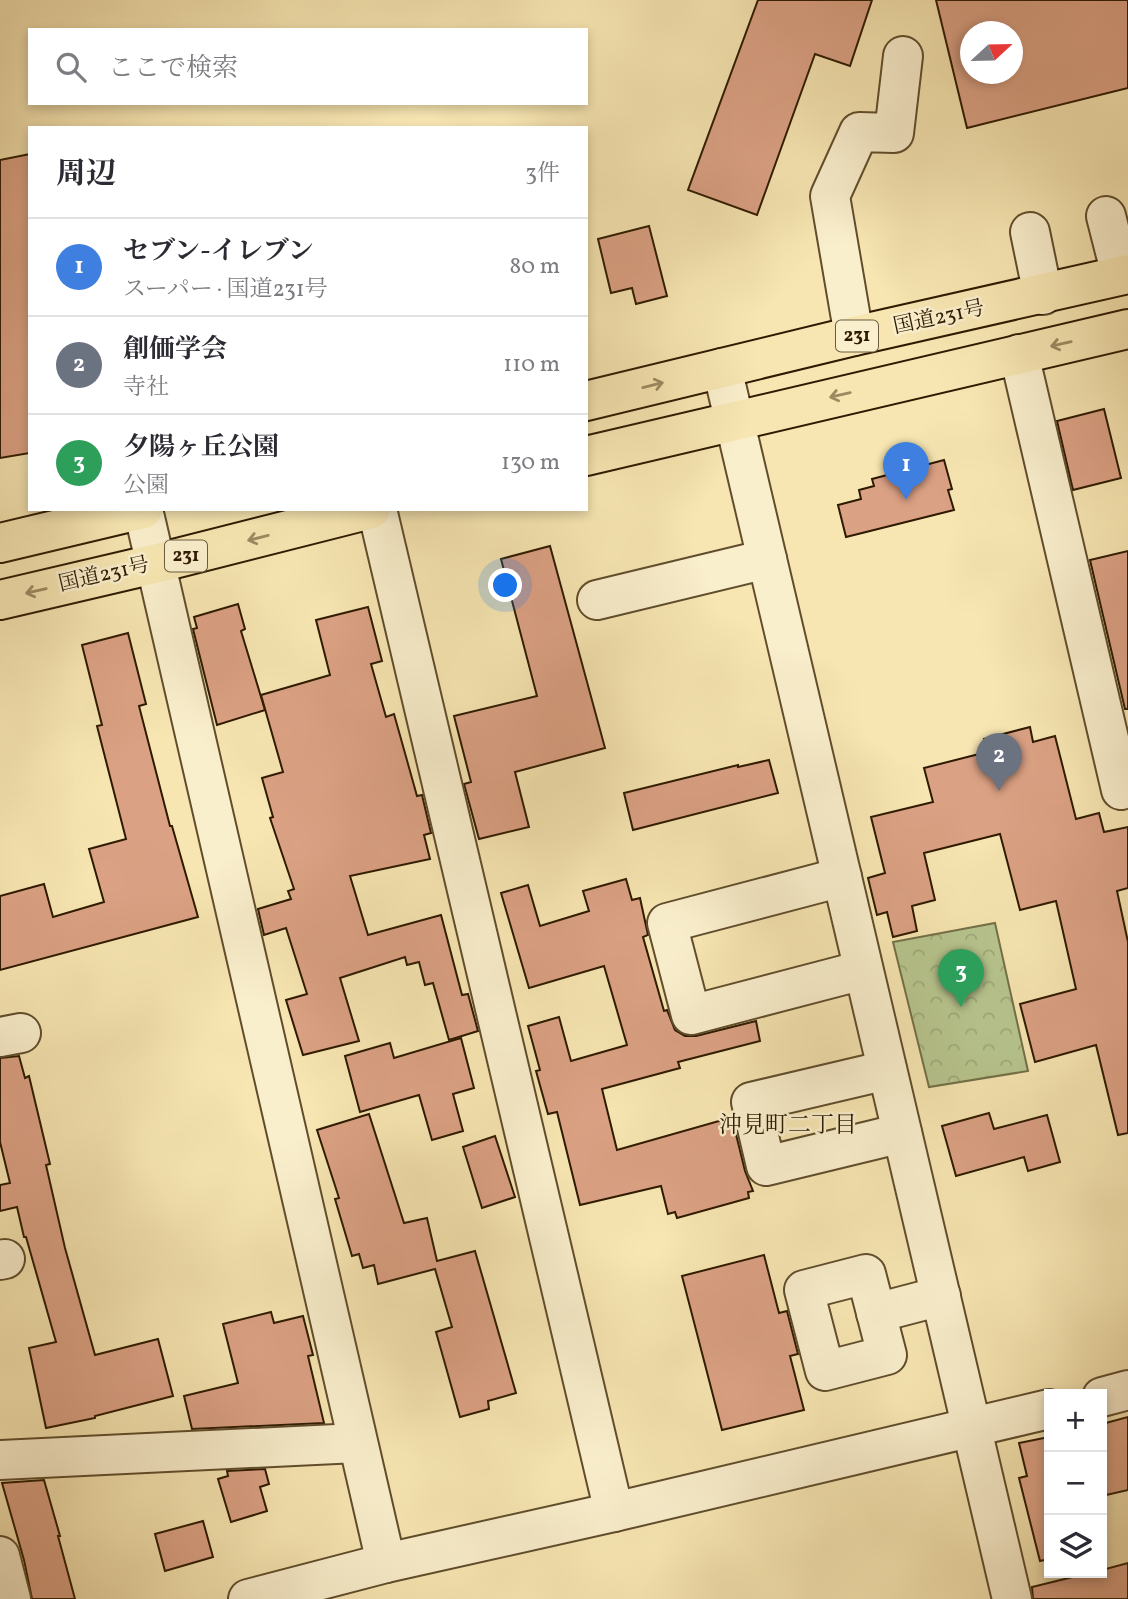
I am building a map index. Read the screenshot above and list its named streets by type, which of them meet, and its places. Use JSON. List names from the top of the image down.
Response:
{
  "streets": {
    "highway": ["国道231号", "231"]
  },
  "districts": ["沖見町二丁目"],
  "north": "right",
  "page": {
    "search": "ここで検索",
    "heading": ["周辺", "3件"],
    "list": [
      {
        "mark": "1",
        "name": "セブン-イレブン",
        "note": "スーパー · 国道231号",
        "value": "80 m"
      },
      {
        "mark": "2",
        "name": "創価学会",
        "note": "寺社",
        "value": "110 m"
      },
      {
        "mark": "3",
        "name": "夕陽ヶ丘公園",
        "note": "公園",
        "value": "130 m"
      }
    ],
    "pins": ["1", "2", "3"],
    "map_buttons": ["+", "−"]
  }
}
